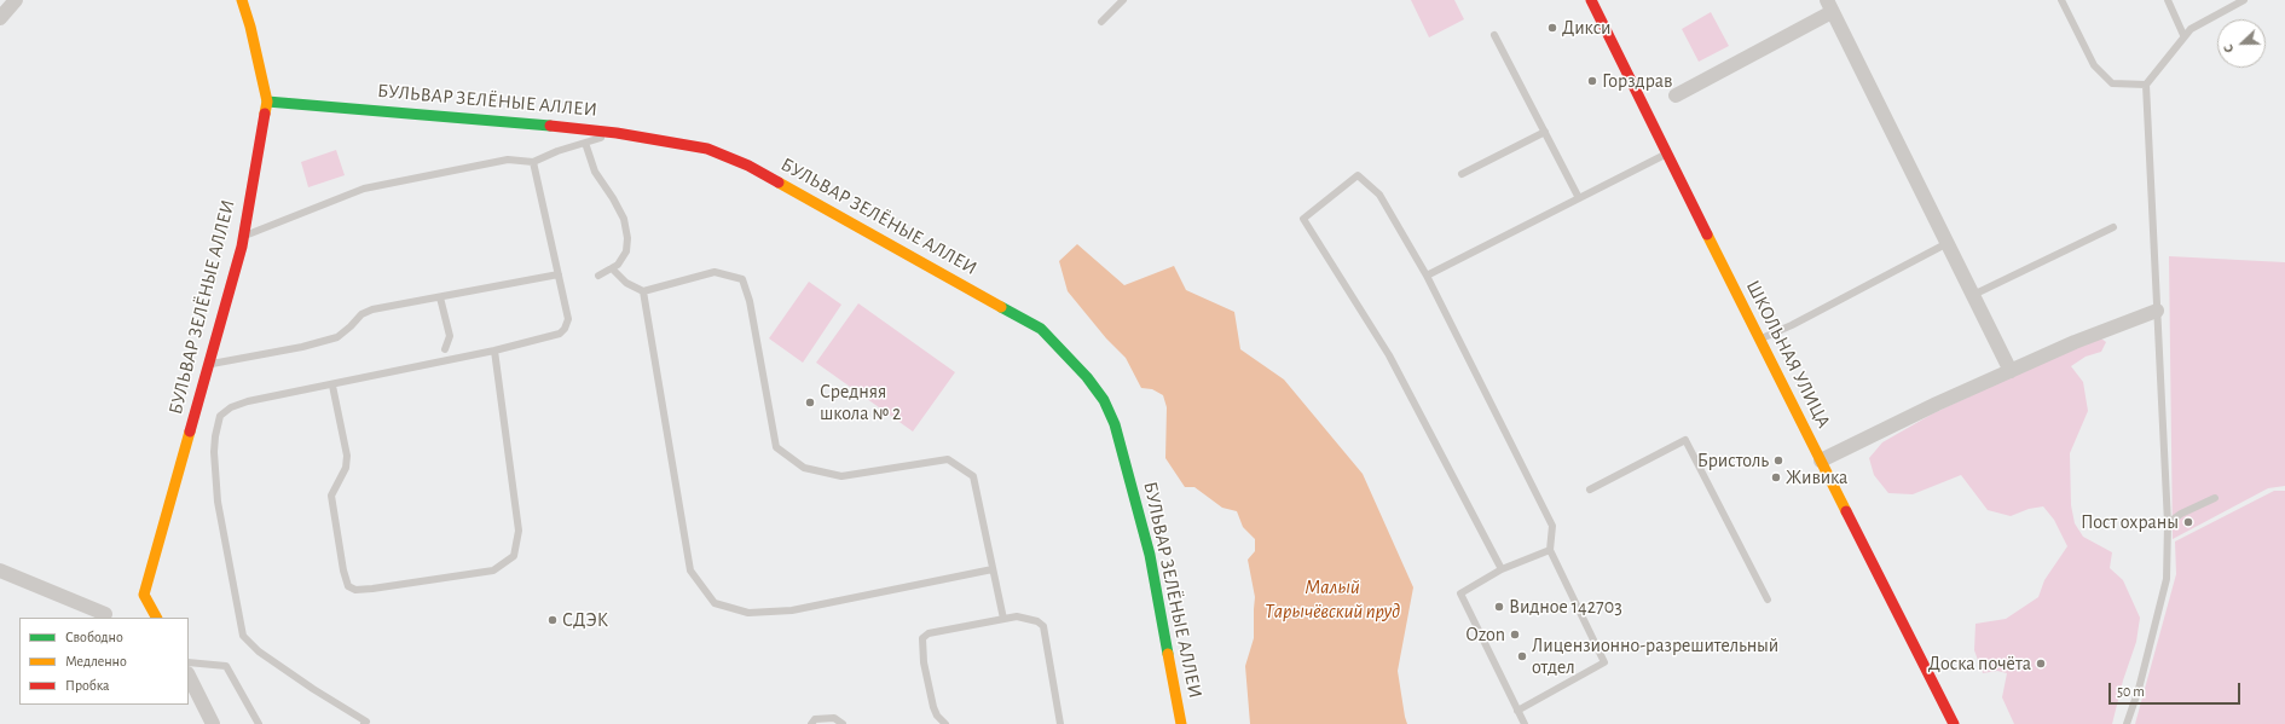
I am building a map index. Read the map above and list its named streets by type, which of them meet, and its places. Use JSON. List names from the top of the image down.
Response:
{
  "streets": {
    "street": ["БУЛЬВАР ЗЕЛЁНЫЕ АЛЛЕИ", "ШКОЛЬНАЯ УЛИЦА"]
  },
  "water": ["Малый Тарычёвский пруд"],
  "places": [
    "Дикси",
    "Горздрав",
    "Средняя школа № 2",
    "Бристоль",
    "Живика",
    "Пост охраны",
    "Видное 142703",
    "СДЭК",
    "Ozon",
    "Лицензионно-разрешительный отдел",
    "Доска почёта"
  ],
  "legend": ["Свободно", "Медленно", "Пробка"],
  "scale_bar": "50 m",
  "north": "left"
}
